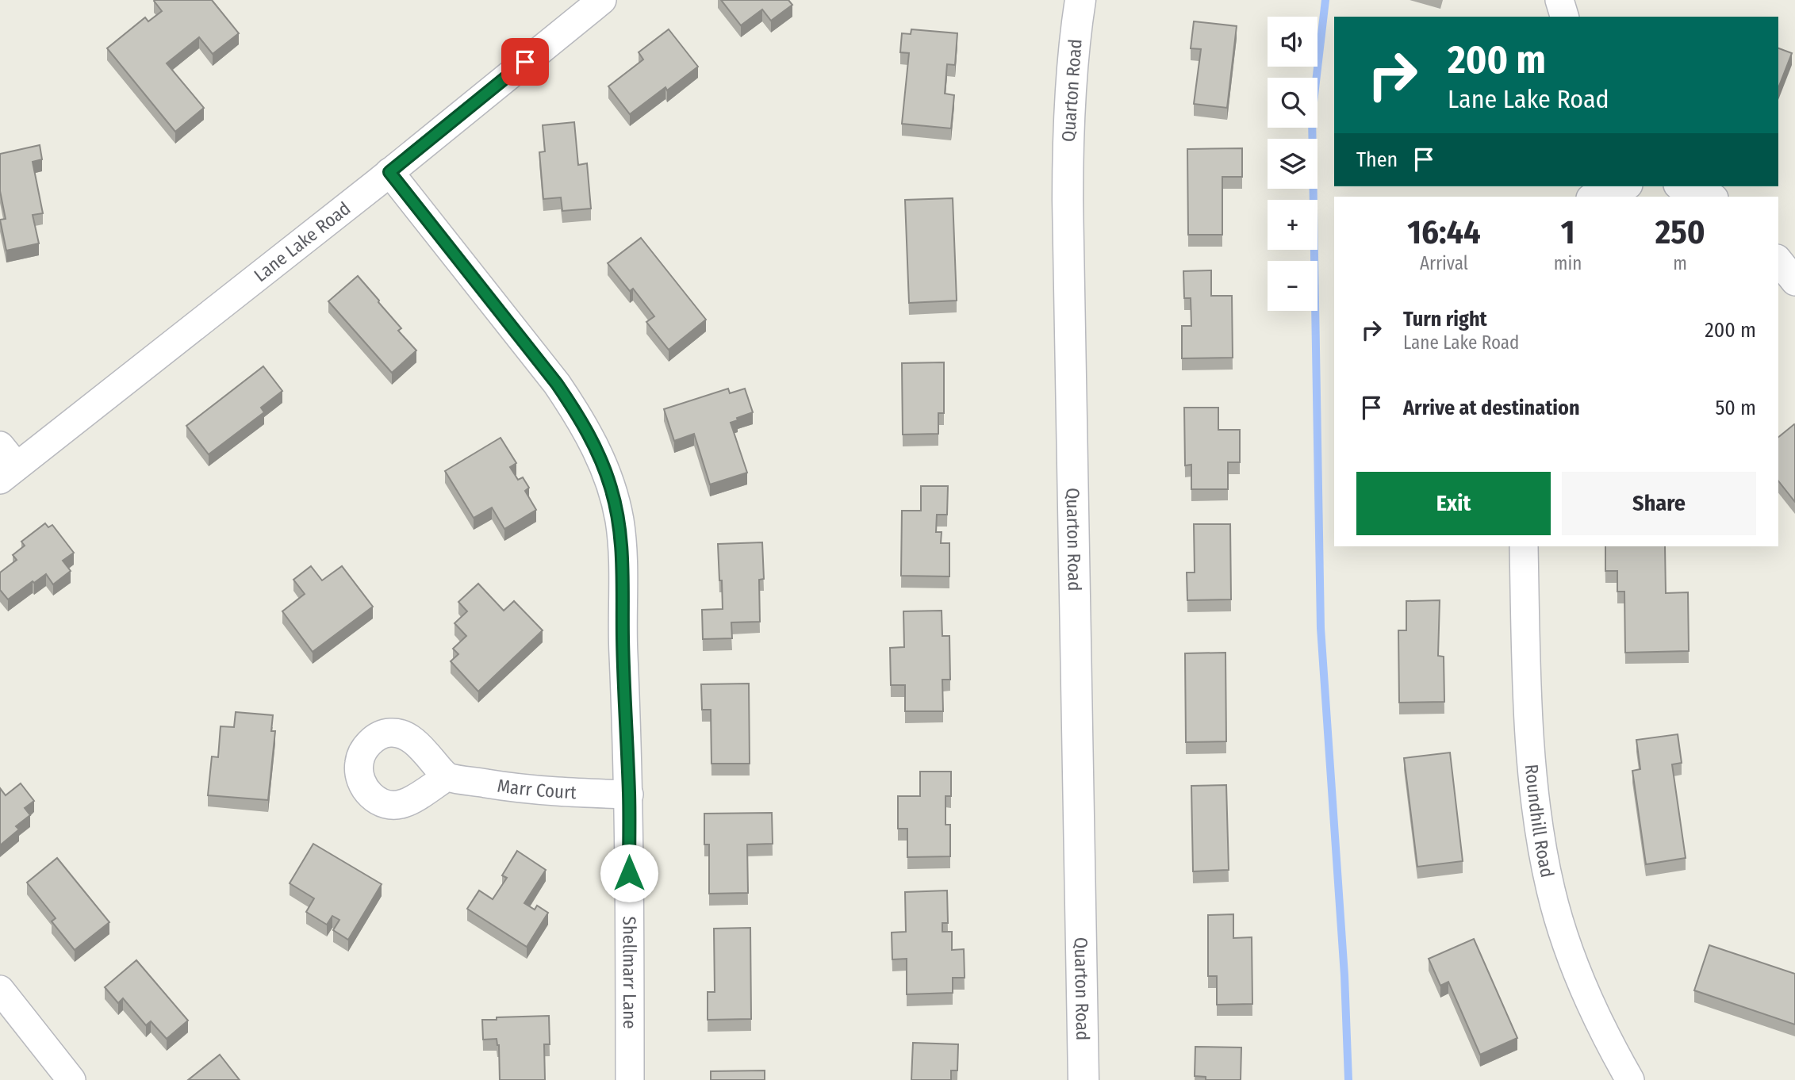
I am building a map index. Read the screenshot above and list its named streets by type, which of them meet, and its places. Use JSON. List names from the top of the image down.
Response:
{
  "streets": {
    "street": [
      "Quarton Road",
      "Lane Lake Road",
      "Marr Court",
      "Roundhill Road",
      "Shellmarr Lane"
    ]
  },
  "crossings": [
    ["Lane Lake Road", "Shellmarr Lane"],
    ["Marr Court", "Shellmarr Lane"]
  ],
  "page": {
    "map_buttons": ["+", "−"],
    "turn": ["200 m", "Lane Lake Road"],
    "then": "Then",
    "eta": [
      "16:44",
      "Arrival",
      "1",
      "min",
      "250",
      "m"
    ],
    "list": [
      {
        "name": "Turn right",
        "note": "Lane Lake Road",
        "value": "200 m"
      },
      {
        "name": "Arrive at destination",
        "value": "50 m"
      }
    ],
    "buttons": ["Exit", "Share"]
  }
}
